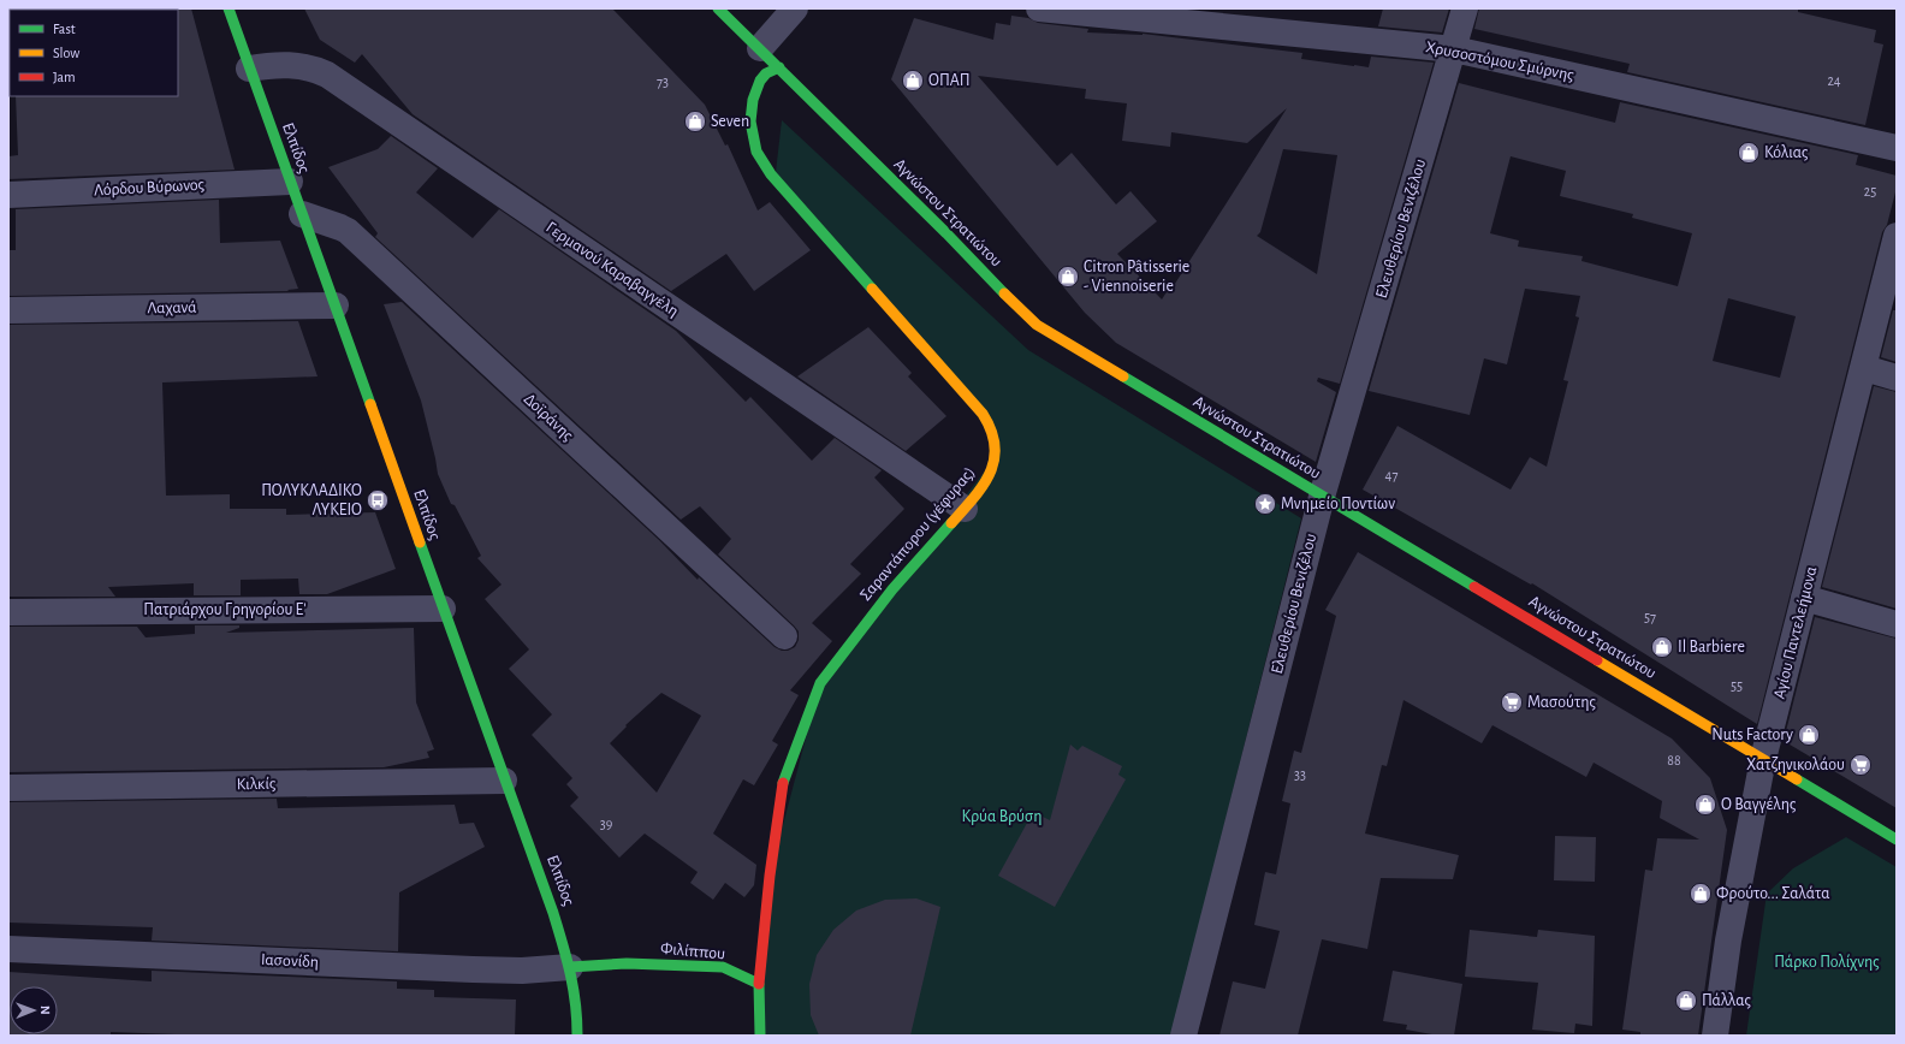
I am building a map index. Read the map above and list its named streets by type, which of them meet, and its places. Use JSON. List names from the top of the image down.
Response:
{
  "streets": {
    "main road": [
      "Ελπίδος",
      "Αγνώστου Στρατιώτου",
      "Σαραντάπορου (γέφυρας)",
      "Φιλίππου"
    ],
    "street": [
      "Χρυσοστόμου Σμύρνης",
      "Λόρδου Βύρωνος",
      "Ελευθερίου Βενιζέλου",
      "Γερμανού Καραβαγγέλη",
      "Λαχανά",
      "Δοϊράνης",
      "Πατριάρχου Γρηγορίου Ε'",
      "Αγίου Παντελεήμονα",
      "Κιλκίς",
      "Ιασoνίδη"
    ]
  },
  "crossings": [
    ["Χρυσοστόμου Σμύρνης", "Ελευθερίου Βενιζέλου"],
    ["Ελπίδος", "Λόρδου Βύρωνος"],
    ["Ελπίδος", "Γερμανού Καραβαγγέλη"],
    ["Ελπίδος", "Λαχανά"],
    ["Ελπίδος", "Δοϊράνης"],
    ["Ελπίδος", "Πατριάρχου Γρηγορίου Ε'"],
    ["Ελπίδος", "Κιλκίς"],
    ["Ελπίδος", "Φιλίππου"],
    ["Ελπίδος", "Ιασoνίδη"],
    ["Αγνώστου Στρατιώτου", "Ελευθερίου Βενιζέλου"],
    ["Αγνώστου Στρατιώτου", "Σαραντάπορου (γέφυρας)"],
    ["Αγνώστου Στρατιώτου", "Αγίου Παντελεήμονα"],
    ["Γερμανού Καραβαγγέλη", "Σαραντάπορου (γέφυρας)"],
    ["Σαραντάπορου (γέφυρας)", "Φιλίππου"],
    ["Φιλίππου", "Ιασoνίδη"]
  ],
  "parks": ["Κρύα Βρύση", "Πάρκο Πολίχνης"],
  "places": {
    "shop": [
      "ΟΠΑΠ",
      "Seven",
      "Κόλιας",
      "Citron Pâtisserie - Viennoiserie",
      "Il Barbiere",
      "Nuts Factory",
      "Ο Βαγγέλης",
      "Φρούτο... Σαλάτα",
      "Πάλλας"
    ],
    "bus stop": ["ΠΟΛΥΚΛΑΔΙΚΟ ΛΥΚΕΙΟ"],
    "place": ["Μνημείο Ποντίων"],
    "supermarket": ["Μασούτης", "Χατζηνικολάου"]
  },
  "house_numbers": [
    "24",
    "73",
    "25",
    "47",
    "57",
    "55",
    "88",
    "33",
    "39"
  ],
  "legend": ["Fast", "Slow", "Jam"],
  "north": "right"
}
